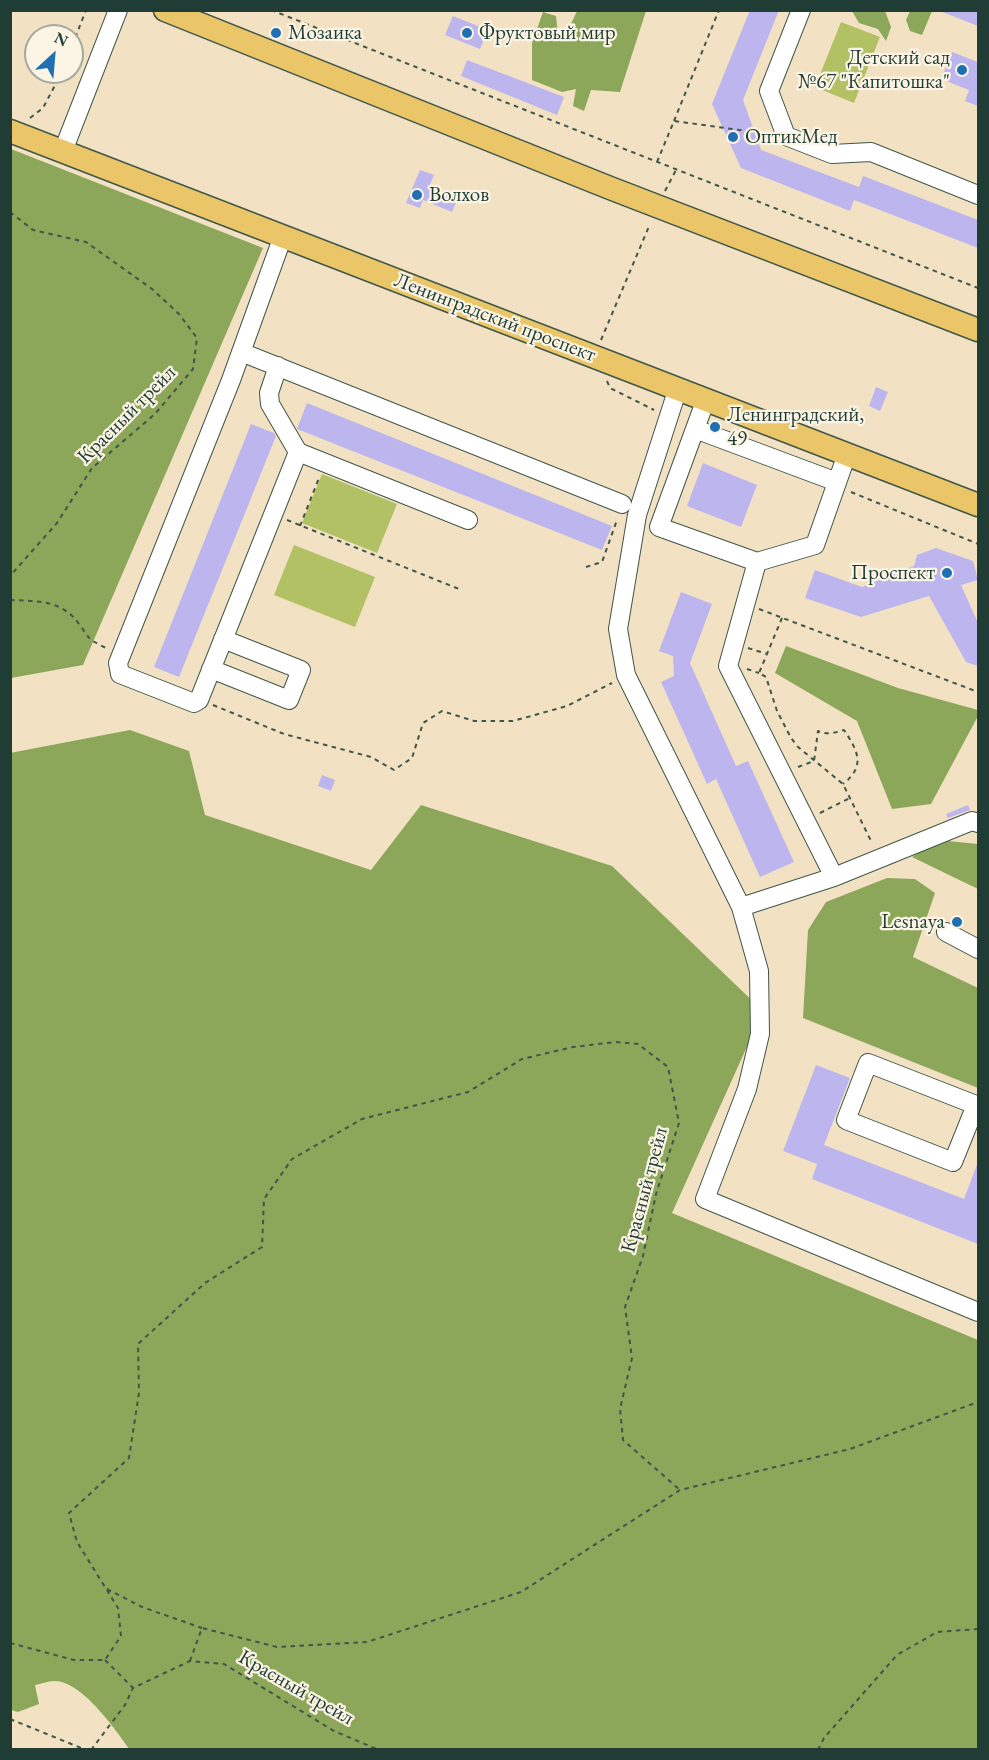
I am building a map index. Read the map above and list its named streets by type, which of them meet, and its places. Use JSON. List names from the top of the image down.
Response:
{
  "streets": {
    "main road": ["Ленинградский проспект"],
    "path": ["Красный трейл"]
  },
  "places": [
    "Мозаика",
    "Фруктовый мир",
    "Детский сад №67 \"Капитошка\"",
    "ОптикМед",
    "Волхов",
    "Ленинградский, 49",
    "Проспект",
    "Lesnaya"
  ],
  "north": "top right"
}
